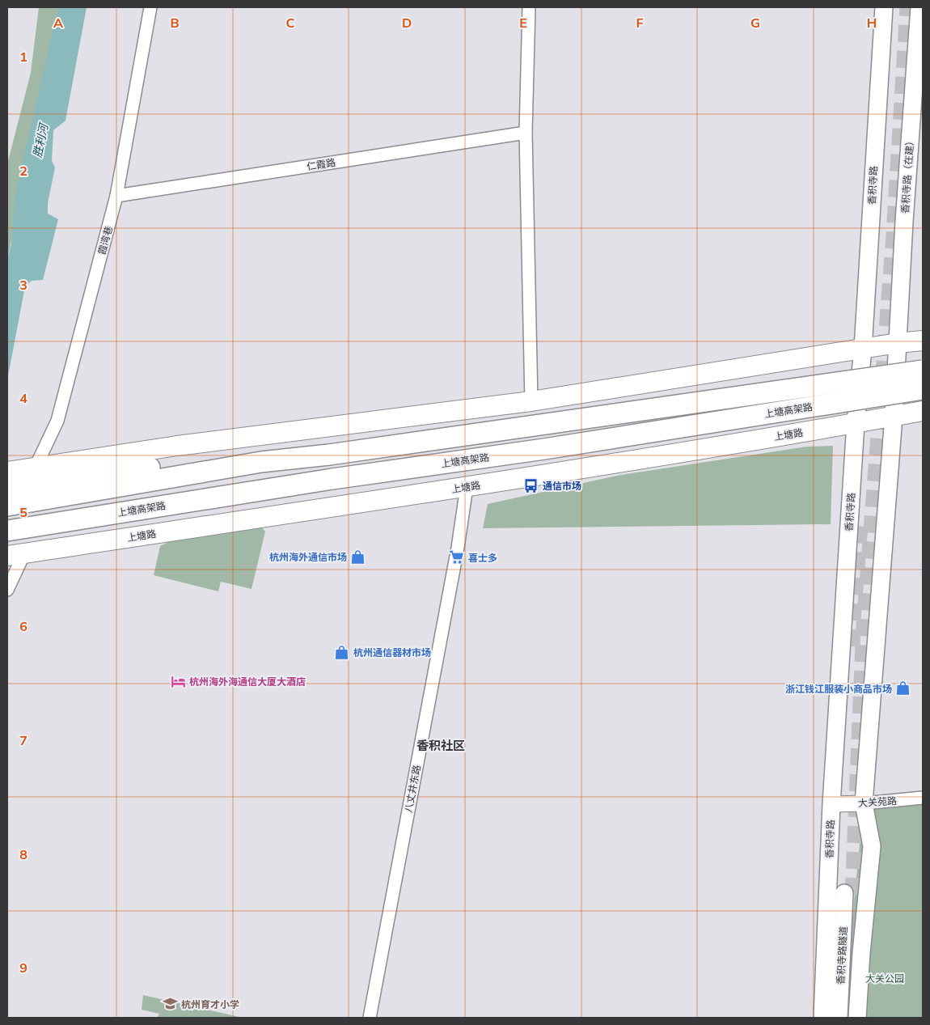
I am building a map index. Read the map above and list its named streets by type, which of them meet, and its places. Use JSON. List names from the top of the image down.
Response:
{
  "streets": {
    "highway": ["上塘高架路"],
    "main road": [
      "香积寺路（在建）",
      "香积寺路",
      "上塘路",
      "香积寺路隧道"
    ],
    "street": [
      "仁霞路",
      "霞湾巷",
      "八丈井东路",
      "大关苑路"
    ]
  },
  "crossings": [
    ["仁霞路", "霞湾巷"],
    ["香积寺路", "上塘路"],
    ["香积寺路", "大关苑路"],
    ["上塘路", "八丈井东路"]
  ],
  "districts": ["香积社区"],
  "water": ["胜利河"],
  "parks": ["大关公园"],
  "places": {
    "bus stop": ["通信市场"],
    "shop": ["杭州海外通信市场", "杭州通信器材市场", "浙江钱江服装小商品市场"],
    "supermarket": ["喜士多"],
    "hotel": ["杭州海外海通信大厦大酒店"],
    "school or university": ["杭州育才小学"]
  },
  "grid": {
    "columns": [
      "A",
      "B",
      "C",
      "D",
      "E",
      "F",
      "G",
      "H"
    ],
    "rows": [
      "1",
      "2",
      "3",
      "4",
      "5",
      "6",
      "7",
      "8",
      "9"
    ]
  }
}
